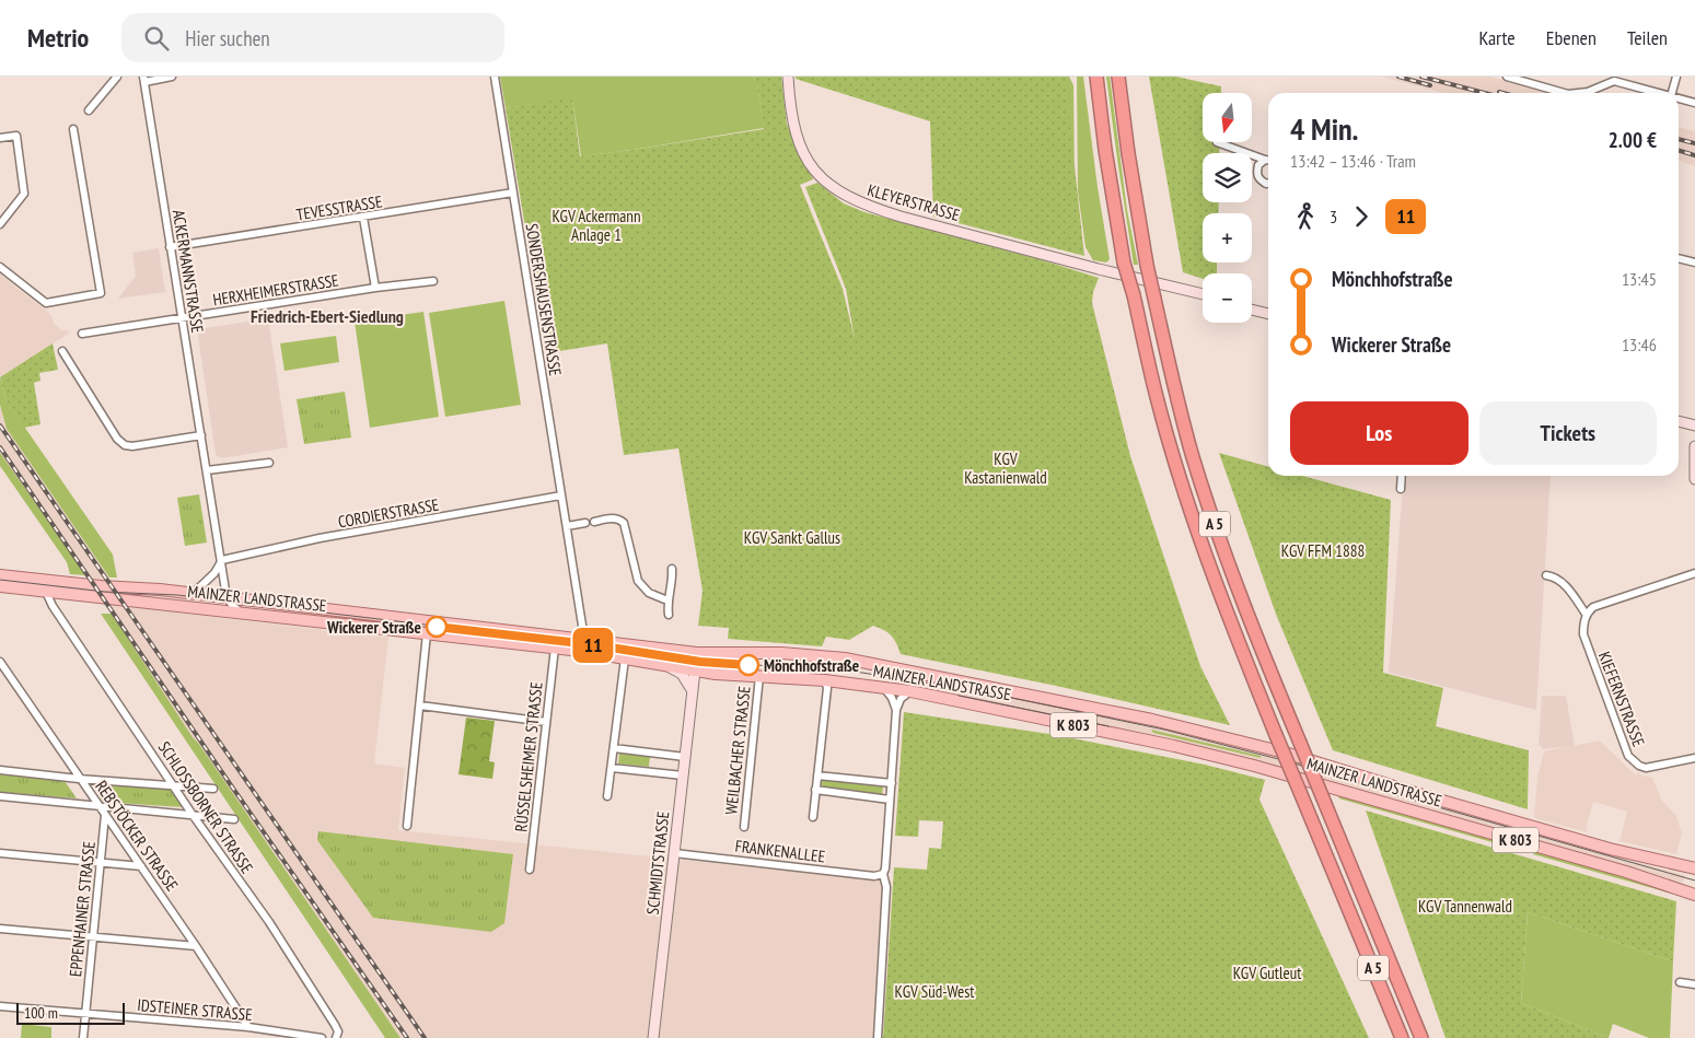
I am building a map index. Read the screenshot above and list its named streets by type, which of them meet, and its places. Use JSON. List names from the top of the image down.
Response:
{
  "streets": {
    "highway": ["A 5"],
    "main road": ["MAINZER LANDSTRASSE", "K 803"],
    "street": [
      "KLEYERSTRASSE",
      "TEVESSTRASSE",
      "ACKERMANNSTRASSE",
      "HERXHEIMERSTRASSE",
      "SONDERSHAUSENSTRASSE",
      "CORDIERSTRASSE",
      "KIEFERNSTRASSE",
      "WEILBACHER STRASSE",
      "RÜSSELSHEIMER STRASSE",
      "SCHLOSSBORNER STRASSE",
      "REBSTÖCKER STRASSE",
      "FRANKENALLEE",
      "SCHMIDTSTRASSE",
      "EPPENHAINER STRASSE",
      "IDSTEINER STRASSE"
    ]
  },
  "crossings": [
    ["TEVESSTRASSE", "ACKERMANNSTRASSE"],
    ["TEVESSTRASSE", "SONDERSHAUSENSTRASSE"],
    ["ACKERMANNSTRASSE", "HERXHEIMERSTRASSE"],
    ["ACKERMANNSTRASSE", "CORDIERSTRASSE"],
    ["ACKERMANNSTRASSE", "MAINZER LANDSTRASSE"],
    ["SONDERSHAUSENSTRASSE", "CORDIERSTRASSE"],
    ["SONDERSHAUSENSTRASSE", "MAINZER LANDSTRASSE"],
    ["MAINZER LANDSTRASSE", "WEILBACHER STRASSE"],
    ["MAINZER LANDSTRASSE", "RÜSSELSHEIMER STRASSE"],
    ["MAINZER LANDSTRASSE", "SCHLOSSBORNER STRASSE"],
    ["MAINZER LANDSTRASSE", "SCHMIDTSTRASSE"],
    ["REBSTÖCKER STRASSE", "EPPENHAINER STRASSE"],
    ["REBSTÖCKER STRASSE", "IDSTEINER STRASSE"],
    ["FRANKENALLEE", "SCHMIDTSTRASSE"],
    ["EPPENHAINER STRASSE", "IDSTEINER STRASSE"]
  ],
  "districts": ["Friedrich-Ebert-Siedlung"],
  "parks": [
    "KGV Ackermann Anlage 1",
    "KGV Kastanienwald",
    "KGV Sankt Gallus",
    "KGV FFM 1888",
    "KGV Tannenwald",
    "KGV Gutleut",
    "KGV Süd-West"
  ],
  "places": ["Wickerer Straße", "Mönchhofstraße"],
  "lines": ["tram line 11"],
  "scale_bar": "100 m",
  "north": "bottom",
  "page": {
    "header": "Metrio",
    "search": "Hier suchen",
    "nav": ["Karte", "Ebenen", "Teilen"],
    "on_map": "11",
    "map_buttons": ["+", "−"],
    "heading": ["4 Min.", "13:42 – 13:46 · Tram", "2.00 €"],
    "legs": ["3", "11"],
    "list": [
      {
        "name": "Mönchhofstraße",
        "value": "13:45"
      },
      {
        "name": "Wickerer Straße",
        "value": "13:46"
      }
    ],
    "buttons": ["Los", "Tickets"],
    "scale": "100 m"
  }
}
